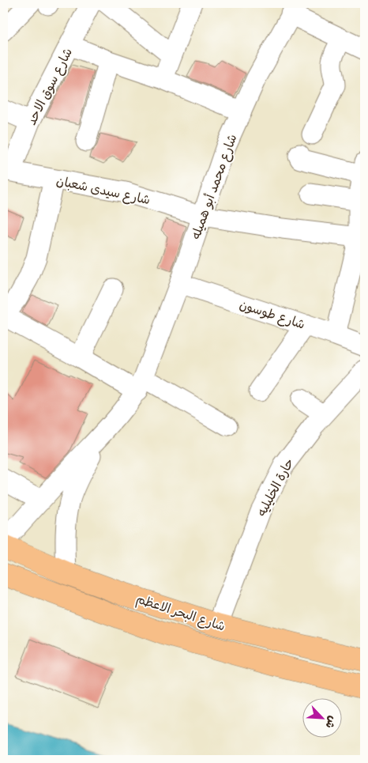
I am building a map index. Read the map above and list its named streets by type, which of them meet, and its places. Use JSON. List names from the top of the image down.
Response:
{
  "streets": {
    "main road": ["شارع البحر الاعظم"],
    "street": [
      "شارع سوق الاحد",
      "شارع محمد أبو هميله",
      "شارع سيدى شعبان",
      "شارع طوسون",
      "حارة الخليليه"
    ]
  },
  "crossings": [
    ["شارع سوق الاحد", "شارع سيدى شعبان"],
    ["شارع محمد أبو هميله", "شارع سيدى شعبان"],
    ["شارع محمد أبو هميله", "شارع طوسون"],
    ["شارع محمد أبو هميله", "شارع البحر الاعظم"],
    ["حارة الخليليه", "شارع البحر الاعظم"]
  ],
  "north": "bottom right"
}
